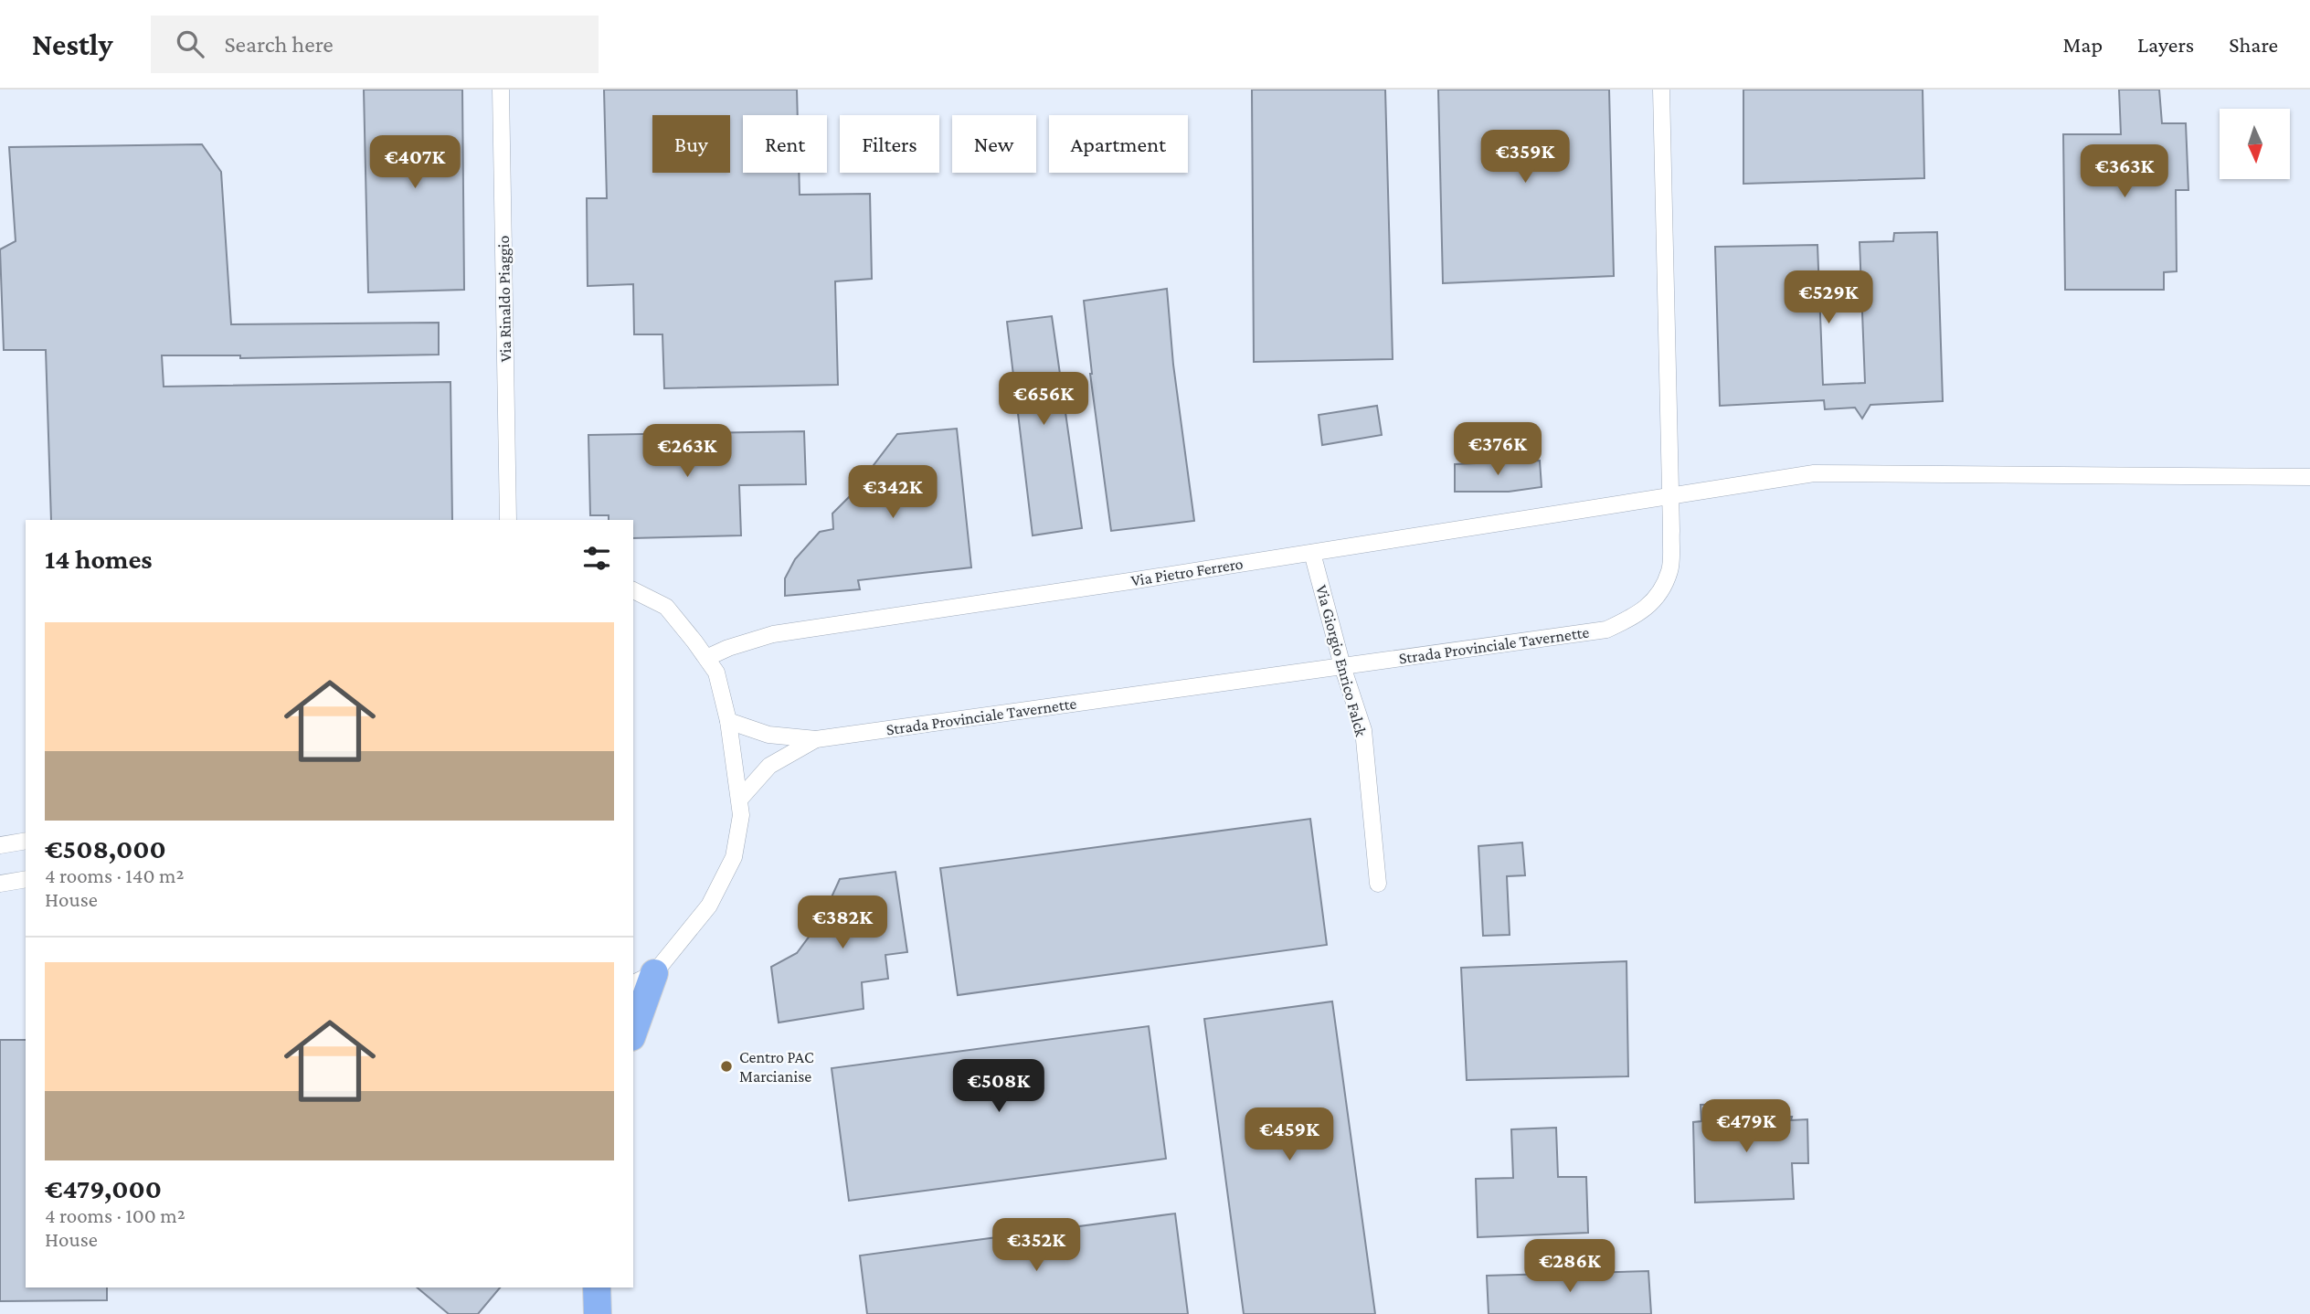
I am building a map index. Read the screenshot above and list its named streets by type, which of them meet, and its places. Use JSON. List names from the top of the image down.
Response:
{
  "streets": {
    "street": [
      "Via Rinaldo Piaggio",
      "Via Pietro Ferrero",
      "Strada Provinciale Tavernette",
      "Via Giorgio Enrico Falck"
    ]
  },
  "crossings": [
    ["Via Pietro Ferrero", "Strada Provinciale Tavernette"],
    ["Via Pietro Ferrero", "Via Giorgio Enrico Falck"],
    ["Strada Provinciale Tavernette", "Via Giorgio Enrico Falck"]
  ],
  "places": ["Centro PAC Marcianise"],
  "north": "bottom",
  "page": {
    "header": "Nestly",
    "search": "Search here",
    "nav": ["Map", "Layers", "Share"],
    "chip": [
      "Buy",
      "Rent",
      "Filters",
      "New",
      "Apartment"
    ],
    "price": [
      "€359K",
      "€407K",
      "€363K",
      "€529K",
      "€656K",
      "€376K",
      "€263K",
      "€342K",
      "€382K",
      "€508K",
      "€479K",
      "€459K",
      "€352K",
      "€286K"
    ],
    "heading": "14 homes",
    "list": [
      {
        "name": "€508,000",
        "note": "4 rooms · 140 m² · House"
      },
      {
        "name": "€479,000",
        "note": "4 rooms · 100 m² · House"
      }
    ]
  }
}
